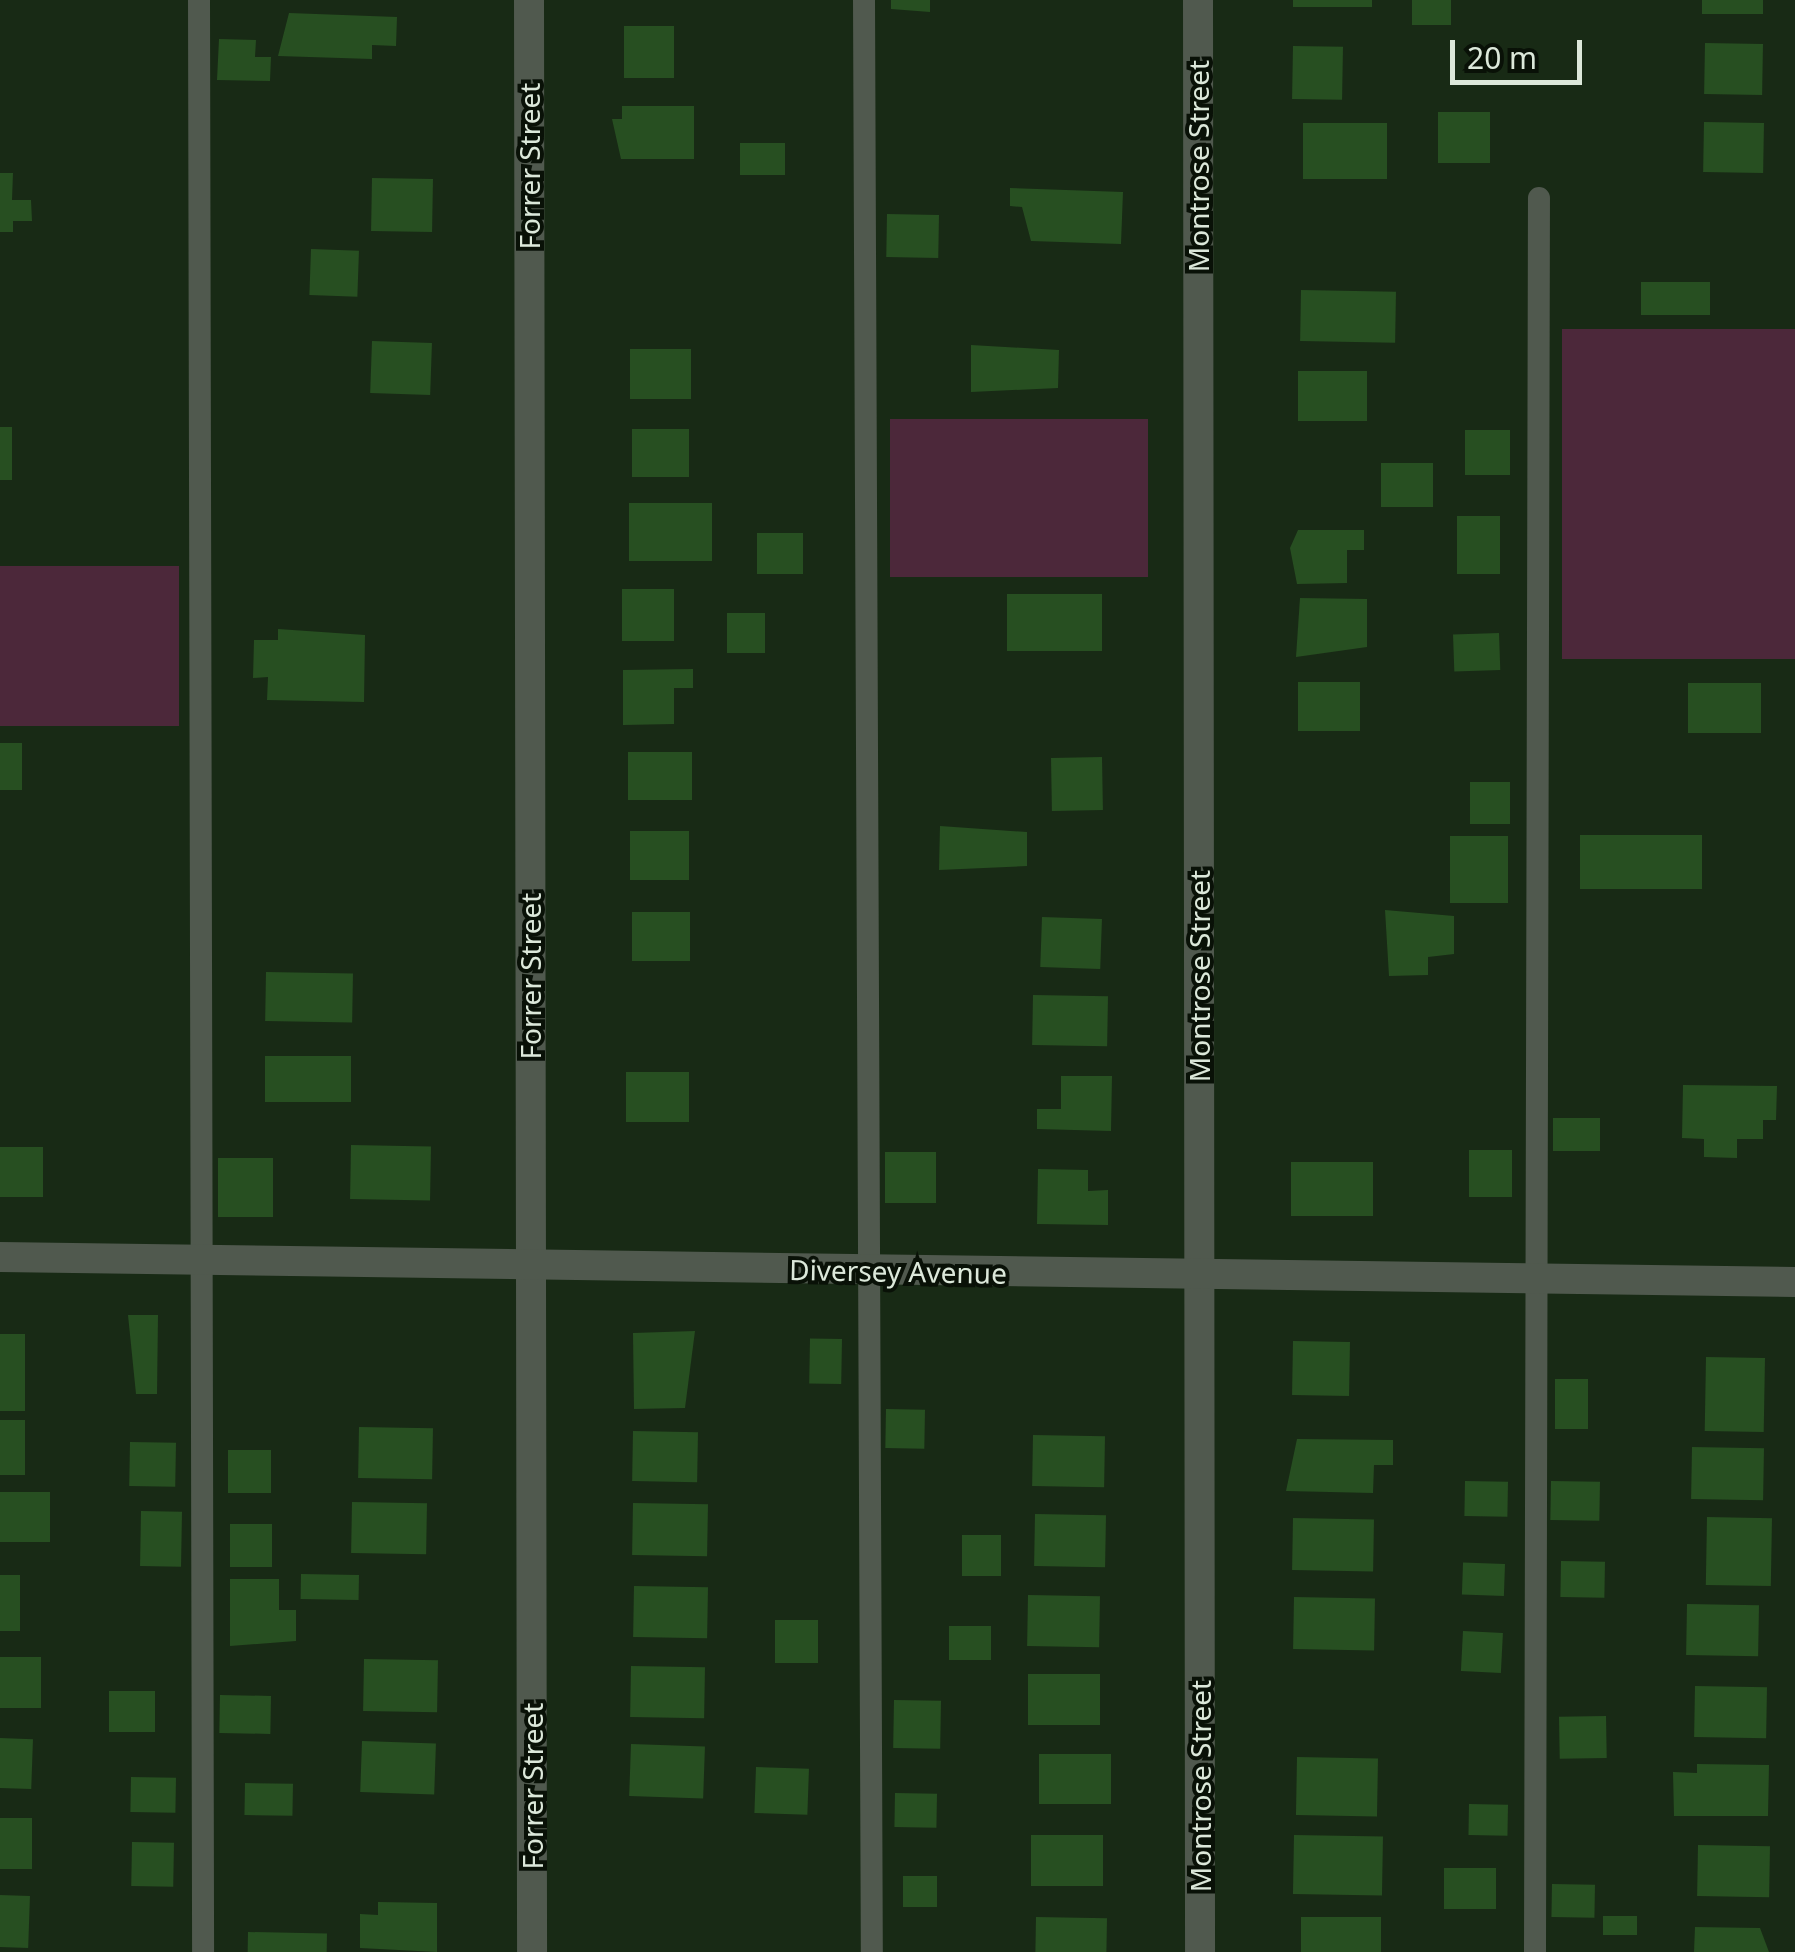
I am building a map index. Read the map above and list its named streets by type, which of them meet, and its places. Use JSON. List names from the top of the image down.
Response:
{
  "streets": {
    "street": ["Forrer Street", "Montrose Street", "Diversey Avenue"]
  },
  "crossings": [
    ["Forrer Street", "Diversey Avenue"],
    ["Montrose Street", "Diversey Avenue"]
  ],
  "scale_bar": "20 m"
}
